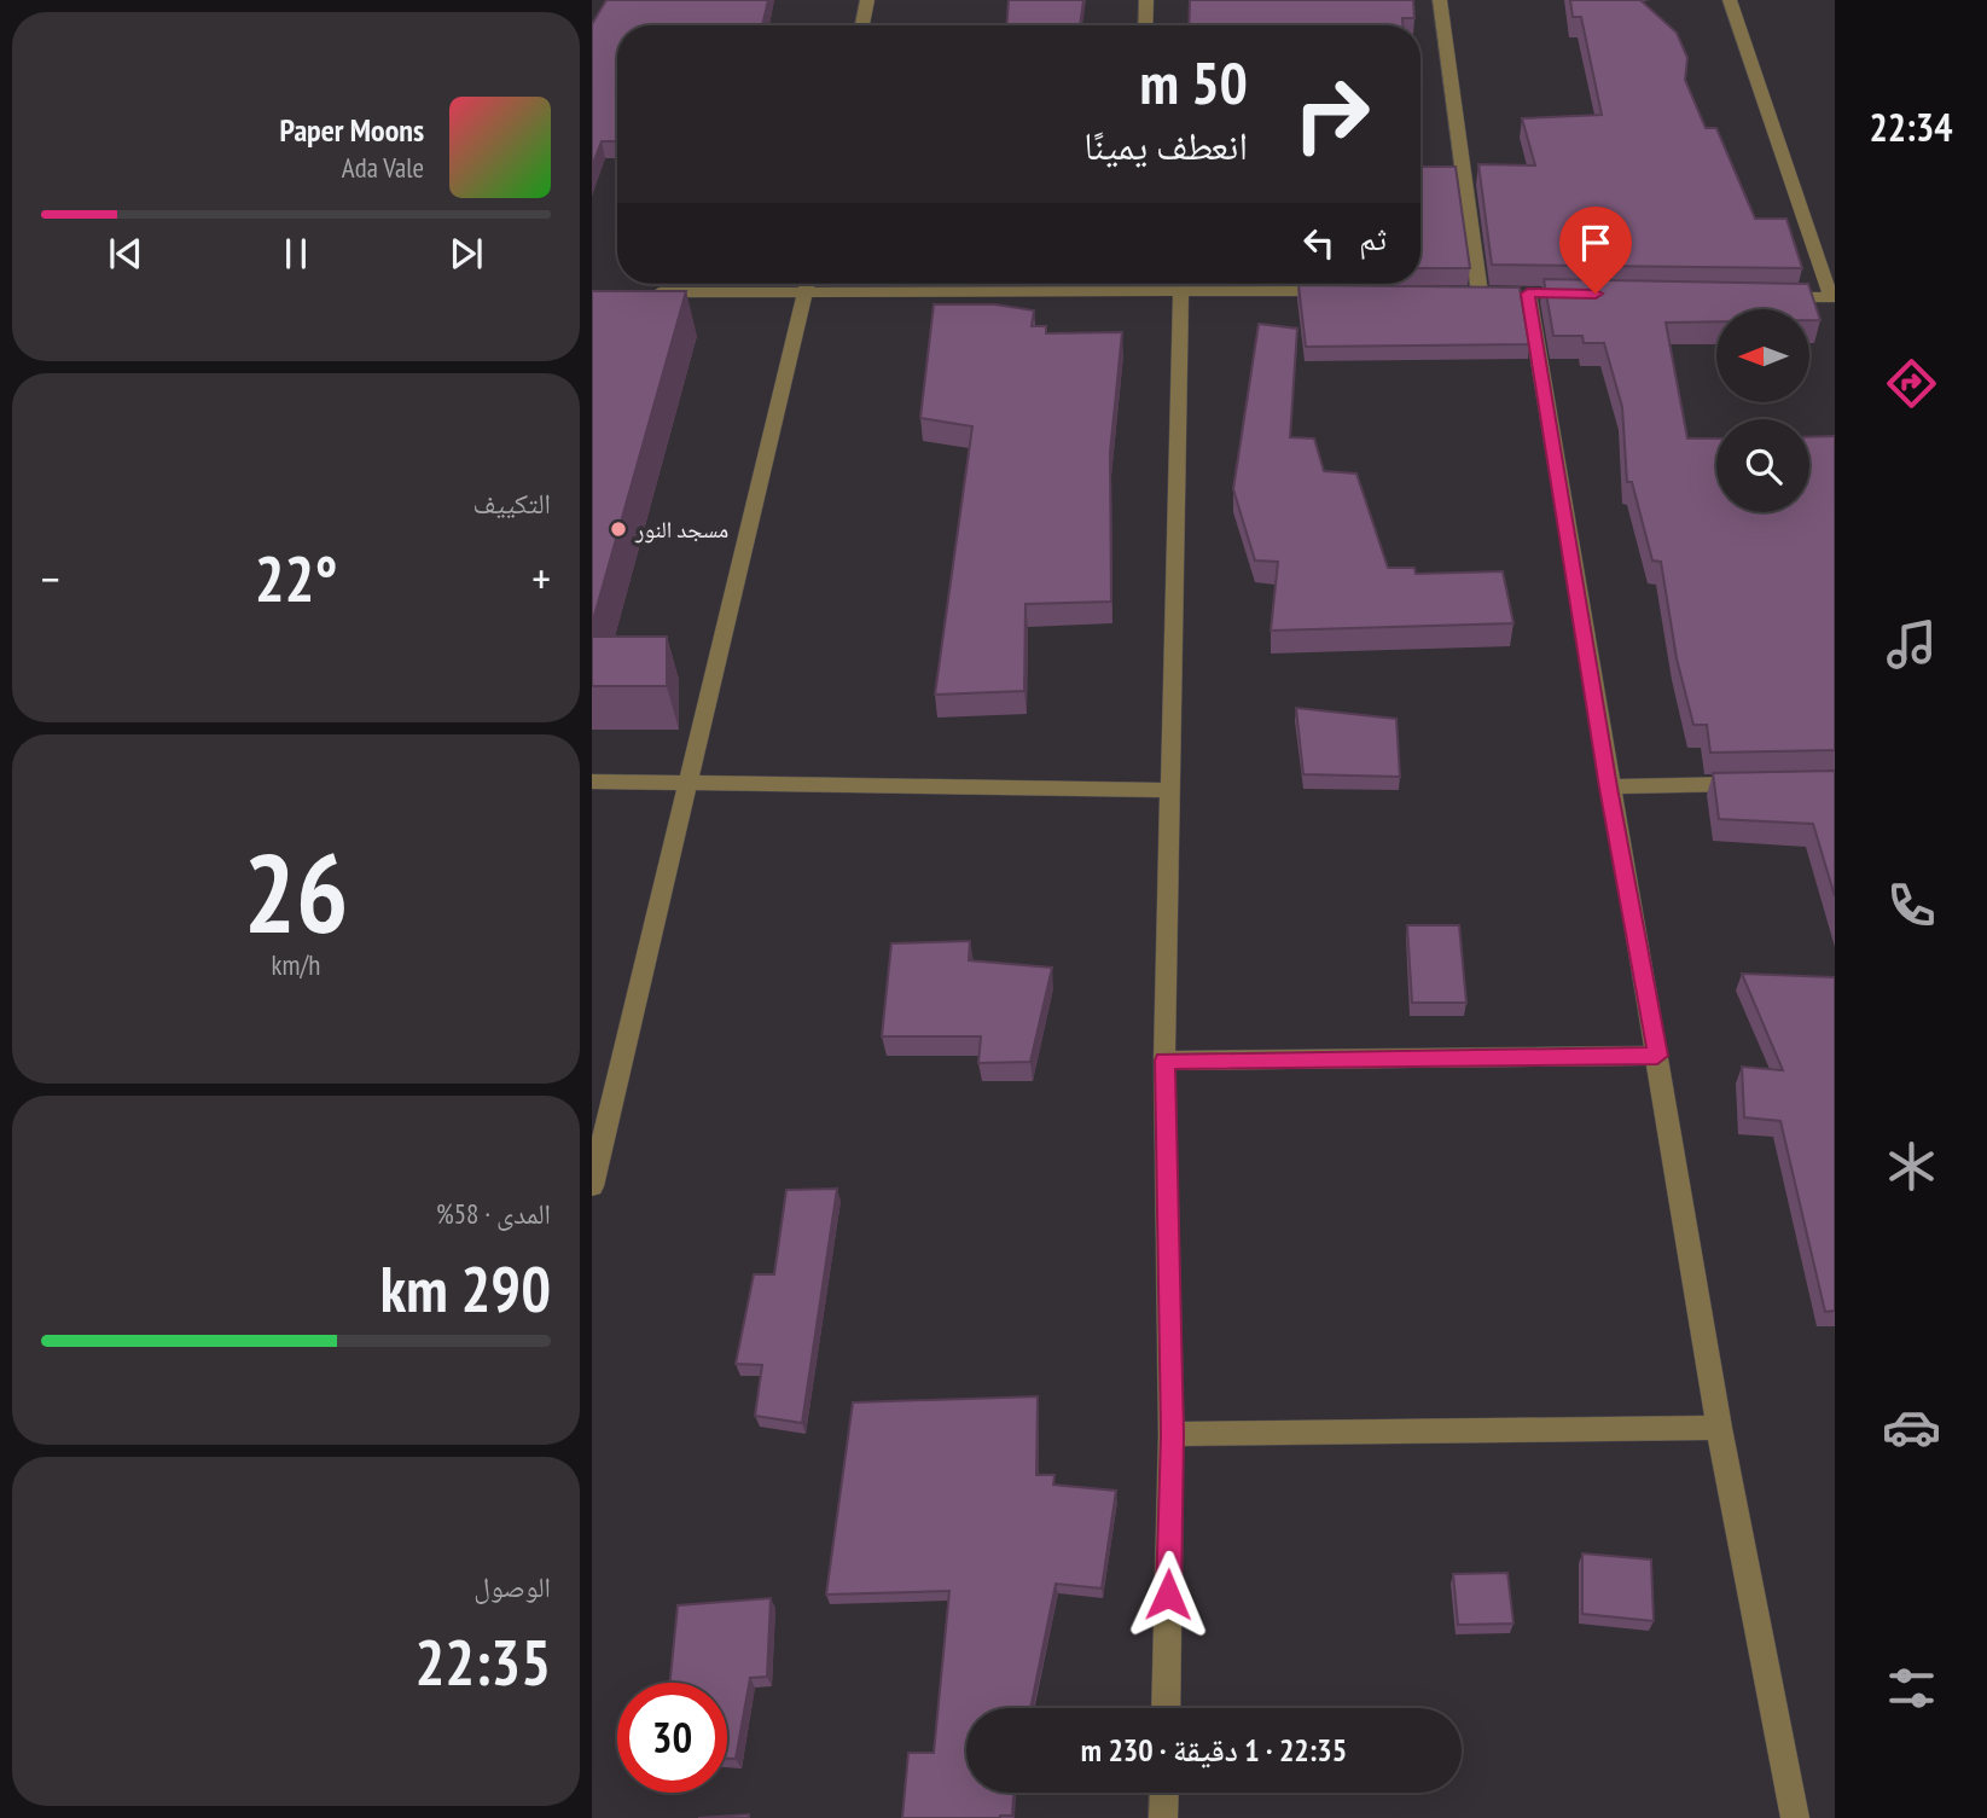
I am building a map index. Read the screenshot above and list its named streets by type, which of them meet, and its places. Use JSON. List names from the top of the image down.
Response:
{
  "places": ["مسجد النور"],
  "north": "left",
  "page": {
    "tabs": "22:34",
    "turn": ["50 m", "انعطف يمينًا"],
    "song": ["Paper Moons", "Ada Vale"],
    "then": "ثم",
    "tile": [
      "التكييف",
      ["26", "km/h"],
      ["المدى · 58%", "290 km"],
      ["الوصول", "22:35"]
    ],
    "heat": ["−", "22°", "+"],
    "limit": "30",
    "trip": "22:35 · 1 دقيقة · 230 m"
  }
}
